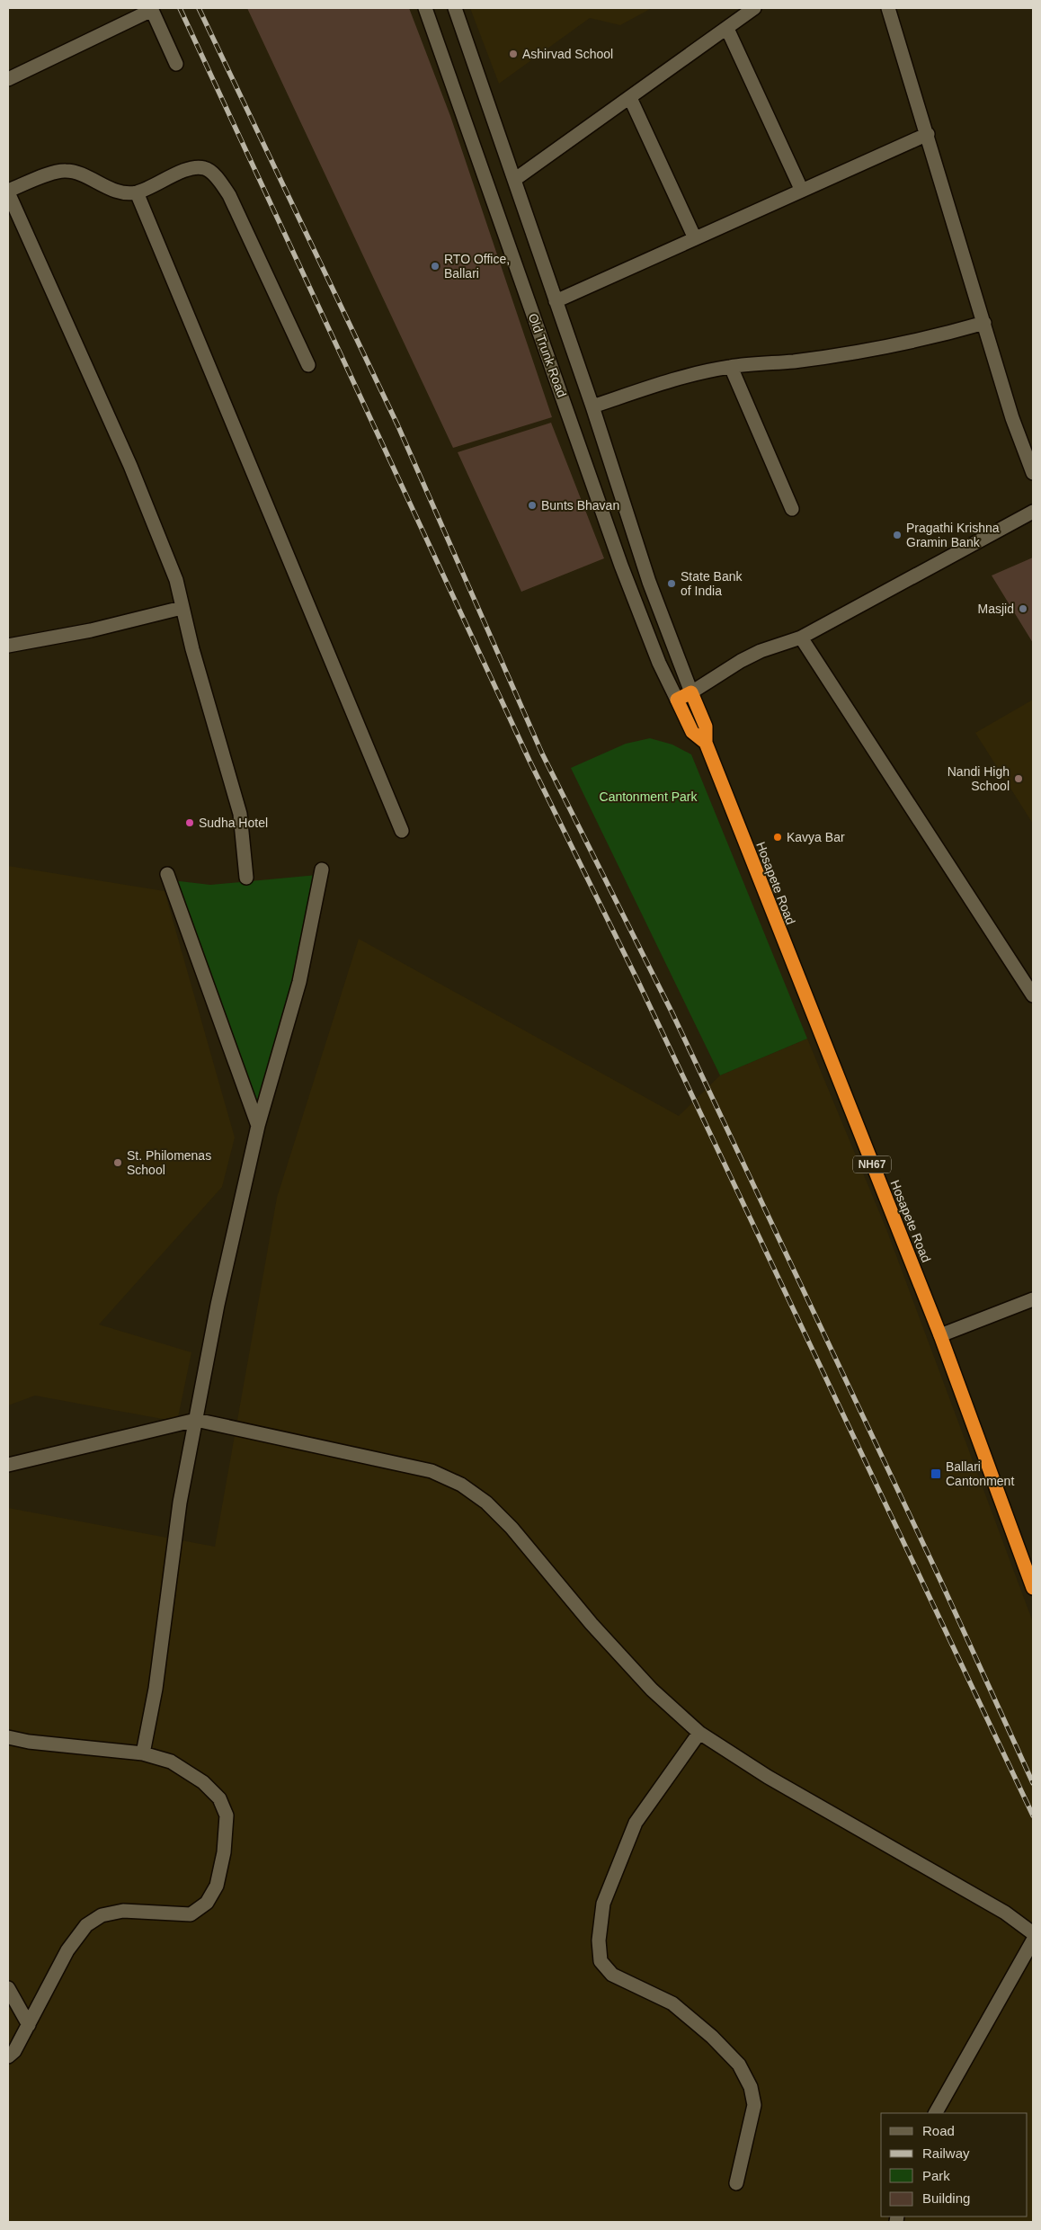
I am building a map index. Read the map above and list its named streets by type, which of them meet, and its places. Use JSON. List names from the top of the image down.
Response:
{
  "streets": {
    "highway": ["Hosapete Road", "NH67"],
    "street": ["Old Trunk Road"]
  },
  "crossings": [
    ["Old Trunk Road", "Hosapete Road"]
  ],
  "parks": ["Cantonment Park"],
  "places": {
    "other": [
      "Ashirvad School",
      "RTO Office, Ballari",
      "Bunts Bhavan",
      "Pragathi Krishna Gramin Bank",
      "State Bank of India",
      "Masjid",
      "Nandi High School",
      "Sudha Hotel",
      "Kavya Bar",
      "St. Philomenas School"
    ],
    "transit": ["Ballari Cantonment"]
  },
  "legend": [
    "Road",
    "Railway",
    "Park",
    "Building"
  ]
}
